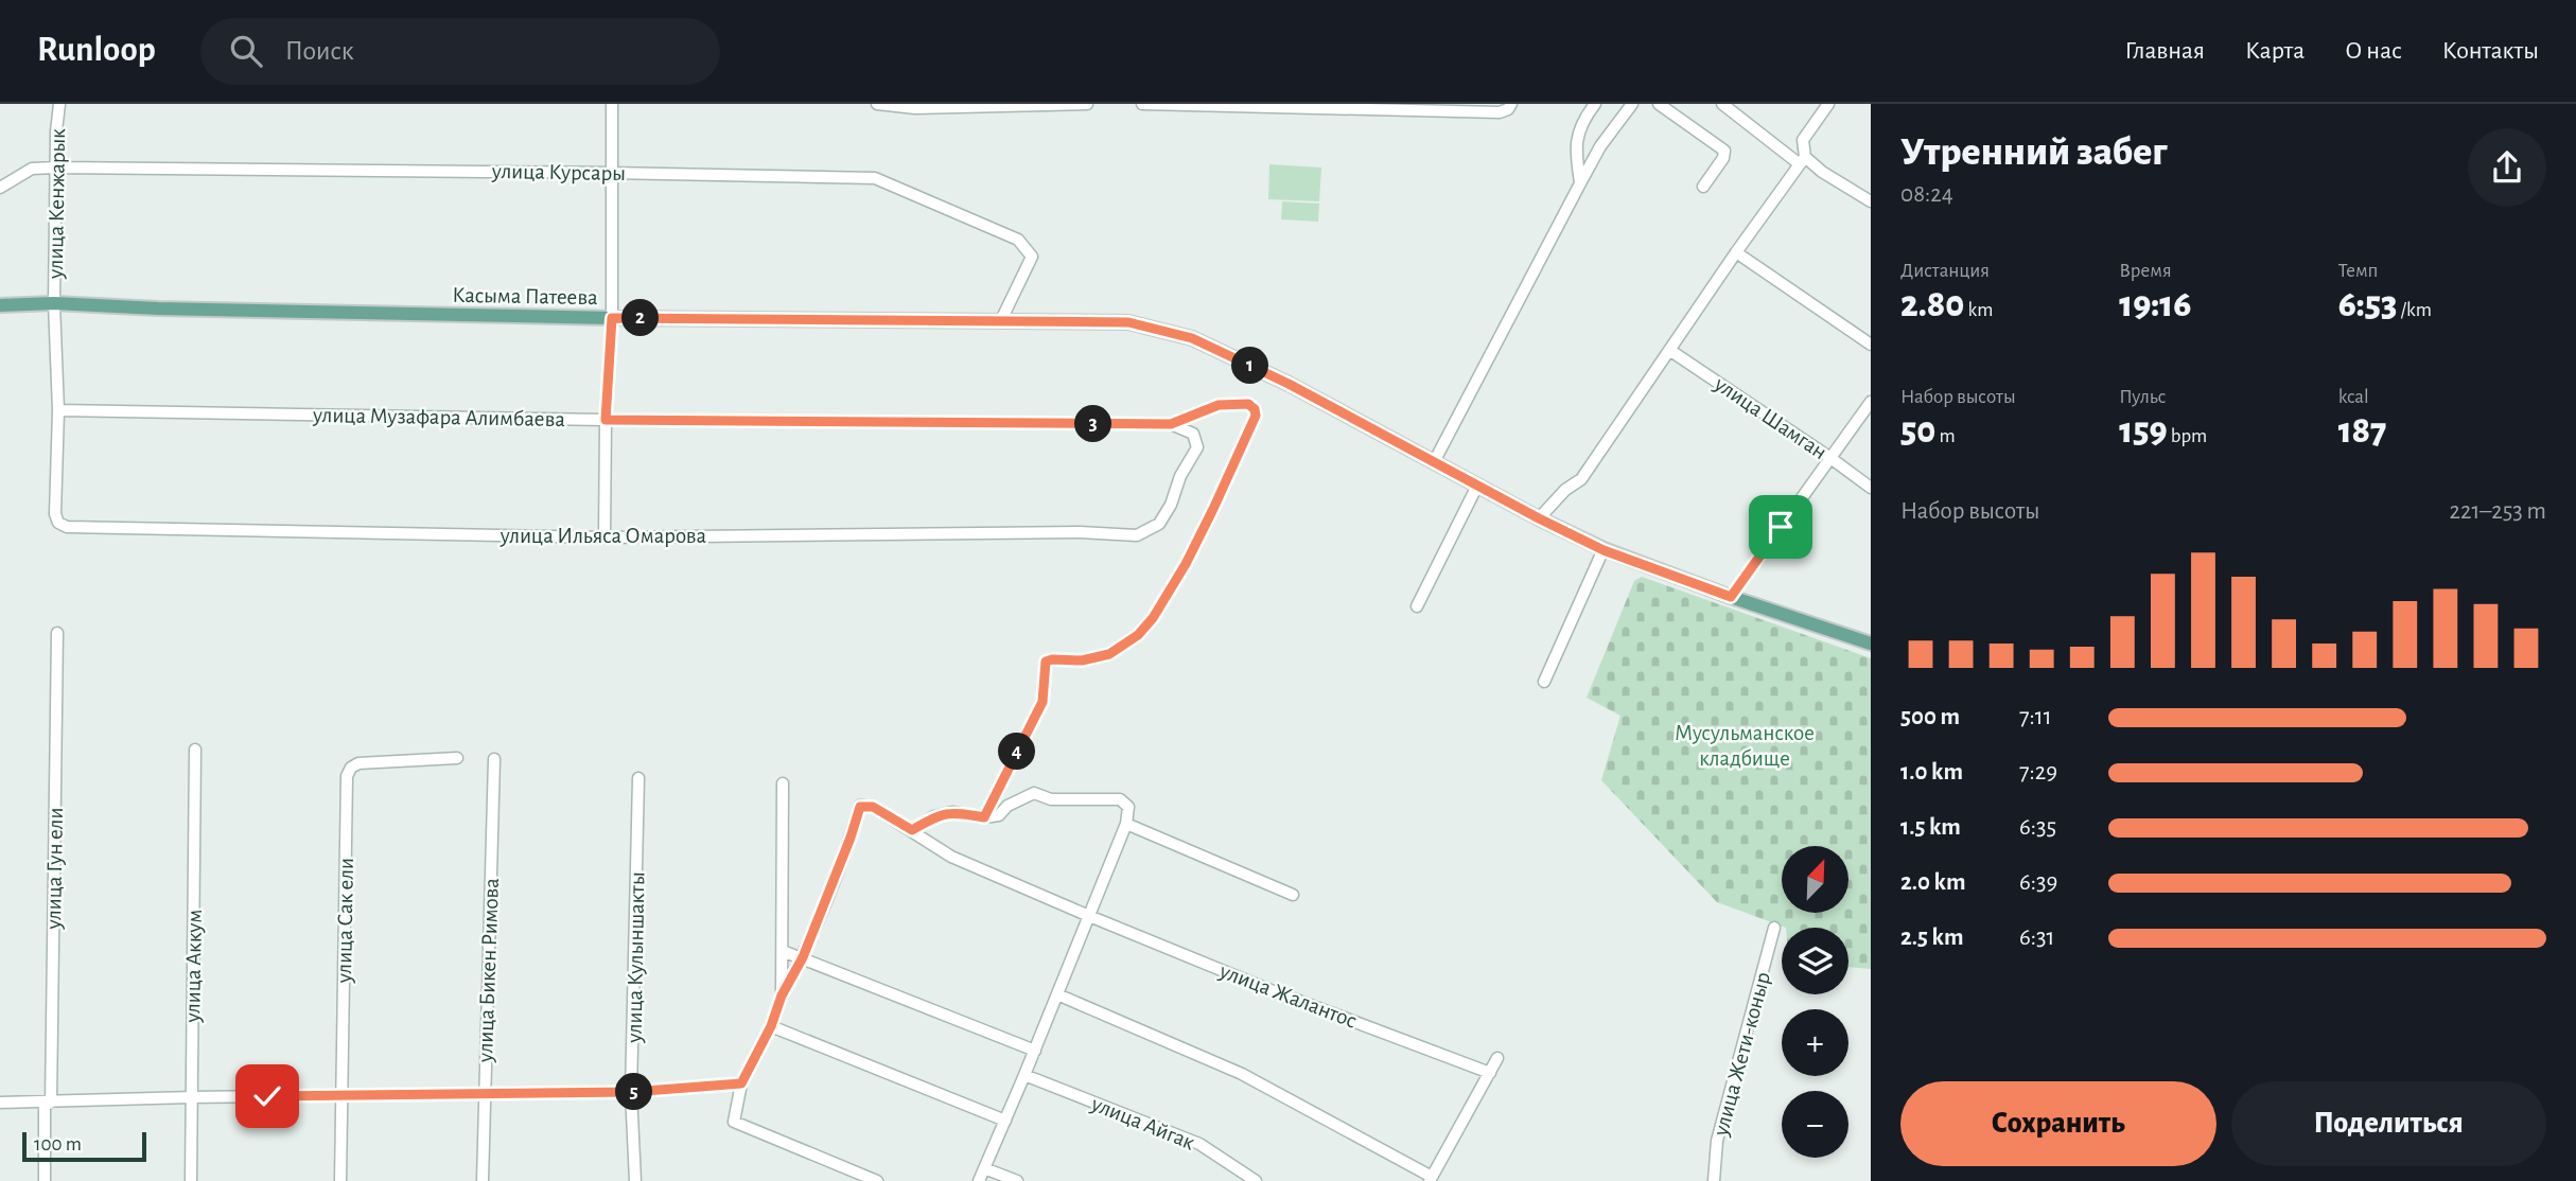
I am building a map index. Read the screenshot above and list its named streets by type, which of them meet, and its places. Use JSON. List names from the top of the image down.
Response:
{
  "streets": {
    "main road": ["Касыма Патеева"],
    "street": [
      "улица Курсары",
      "улица Кенжарык",
      "улица Музафара Алимбаева",
      "улица Шамган",
      "улица Ильяса Омарова",
      "улица Гун ели",
      "улица Сак ели",
      "улица Кулыншакты",
      "улица Аккум",
      "улица Бикен Римова",
      "улица Жалантос",
      "улица Жети-коныр",
      "улица Айгак"
    ]
  },
  "crossings": [
    ["улица Курсары", "улица Кенжарык"],
    ["улица Курсары", "Касыма Патеева"],
    ["улица Кенжарык", "Касыма Патеева"],
    ["улица Музафара Алимбаева", "улица Ильяса Омарова"]
  ],
  "parks": ["Мусульманское кладбище"],
  "scale_bar": "100 m",
  "north": "top right",
  "page": {
    "header": "Runloop",
    "search": "Поиск",
    "nav": [
      "Главная",
      "Карта",
      "О нас",
      "Контакты"
    ],
    "heading": ["Утренний забег", "08:24"],
    "stats": [
      ["Дистанция", "2.80 km"],
      ["Время", "19:16"],
      ["Темп", "6:53 /km"],
      ["Набор высоты", "50 m"],
      ["Пульс", "159 bpm"],
      ["kcal", "187"]
    ],
    "pins": [
      "2",
      "1",
      "3",
      "4",
      "5"
    ],
    "chart": ["Набор высоты", "221–253 m"],
    "list": [
      {
        "name": "500 m",
        "note": "7:11"
      },
      {
        "name": "1.0 km",
        "note": "7:29"
      },
      {
        "name": "1.5 km",
        "note": "6:35"
      },
      {
        "name": "2.0 km",
        "note": "6:39"
      },
      {
        "name": "2.5 km",
        "note": "6:31"
      }
    ],
    "map_buttons": ["+", "−"],
    "buttons": ["Сохранить", "Поделиться"],
    "scale": "100 m"
  }
}
